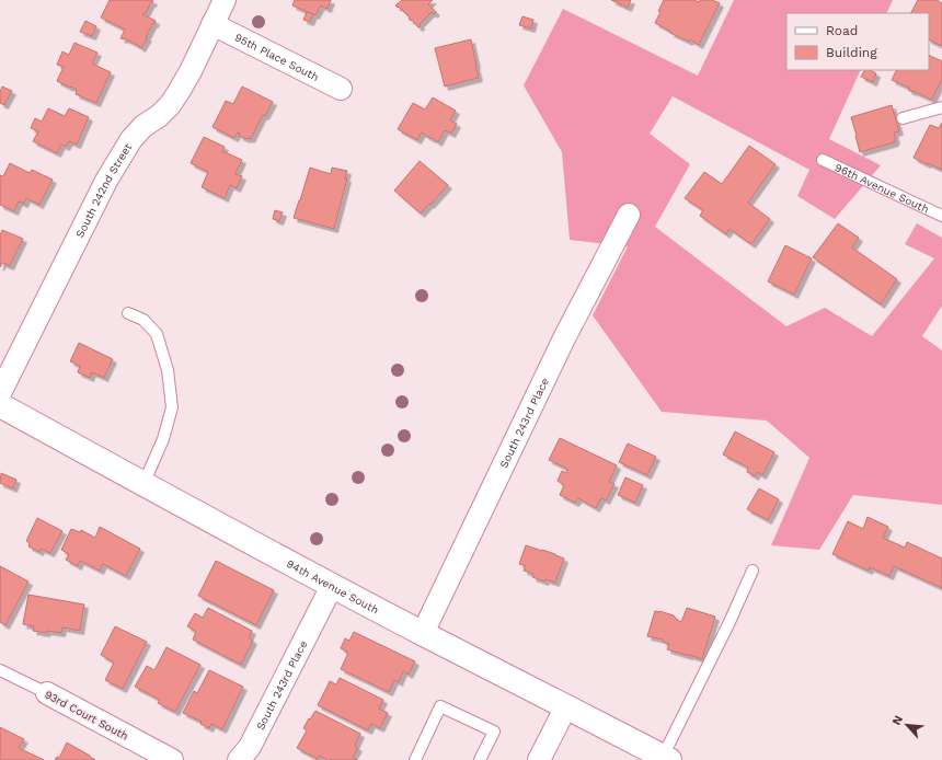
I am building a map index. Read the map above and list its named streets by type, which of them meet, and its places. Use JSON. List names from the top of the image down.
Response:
{
  "streets": {
    "street": [
      "95th Place South",
      "South 242nd Street",
      "South 243rd Place",
      "94th Avenue South",
      "93rd Court South"
    ],
    "lane": ["96th Avenue South"]
  },
  "crossings": [
    ["95th Place South", "South 242nd Street"],
    ["South 243rd Place", "94th Avenue South"]
  ],
  "legend": ["Road", "Building"],
  "north": "top left"
}
